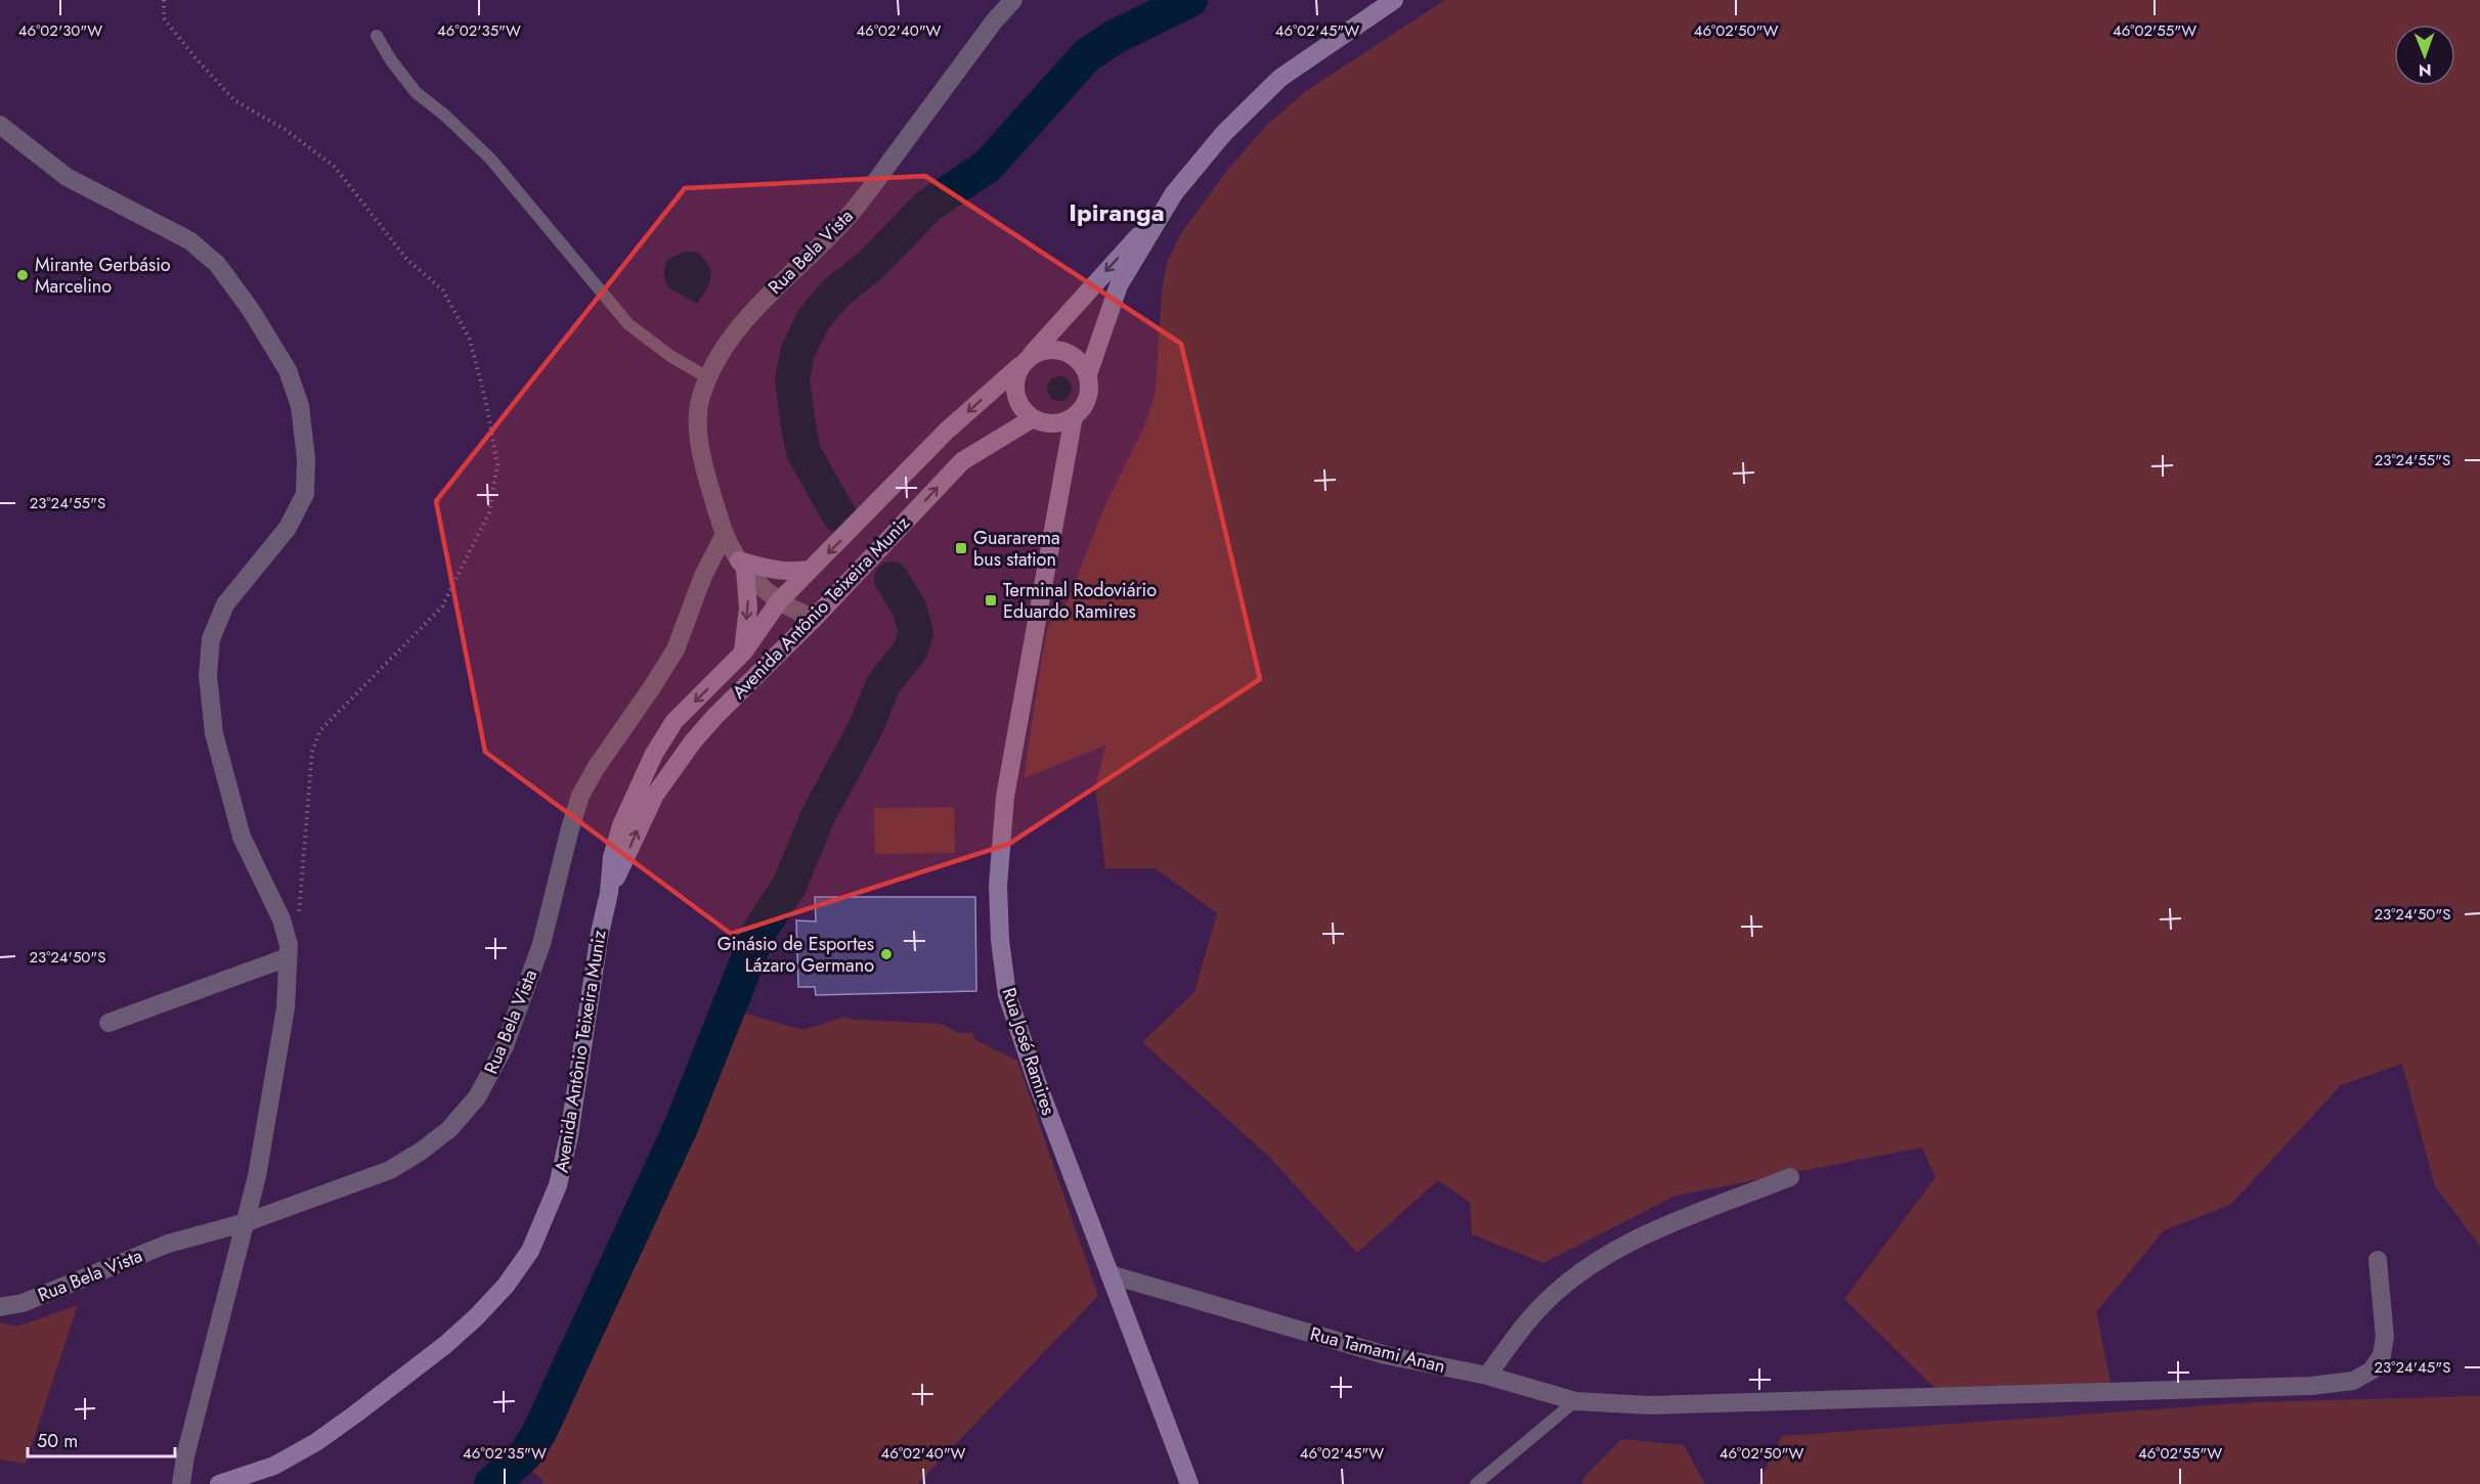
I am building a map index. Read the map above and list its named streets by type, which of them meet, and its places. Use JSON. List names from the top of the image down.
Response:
{
  "streets": {
    "main road": ["Avenida Antônio Teixeira Muniz", "Rua José Ramires"],
    "street": ["Rua Bela Vista", "Rua Tamami Anan"]
  },
  "crossings": [
    ["Rua Bela Vista", "Avenida Antônio Teixeira Muniz"],
    ["Avenida Antônio Teixeira Muniz", "Rua José Ramires"],
    ["Rua José Ramires", "Rua Tamami Anan"]
  ],
  "districts": ["Ipiranga"],
  "places": {
    "other": ["Mirante Gerbásio Marcelino", "Ginásio de Esportes Lázaro Germano"],
    "transit": ["Guararema bus station", "Terminal Rodoviário Eduardo Ramires"]
  },
  "scale_bar": "50 m",
  "north": "bottom",
  "coordinates": [
    "46°02'30\"W",
    "46°02'35\"W",
    "46°02'40\"W",
    "46°02'45\"W",
    "46°02'50\"W",
    "46°02'55\"W",
    "23°24'55\"S",
    "23°24'50\"S",
    "23°24'45\"S"
  ]
}
